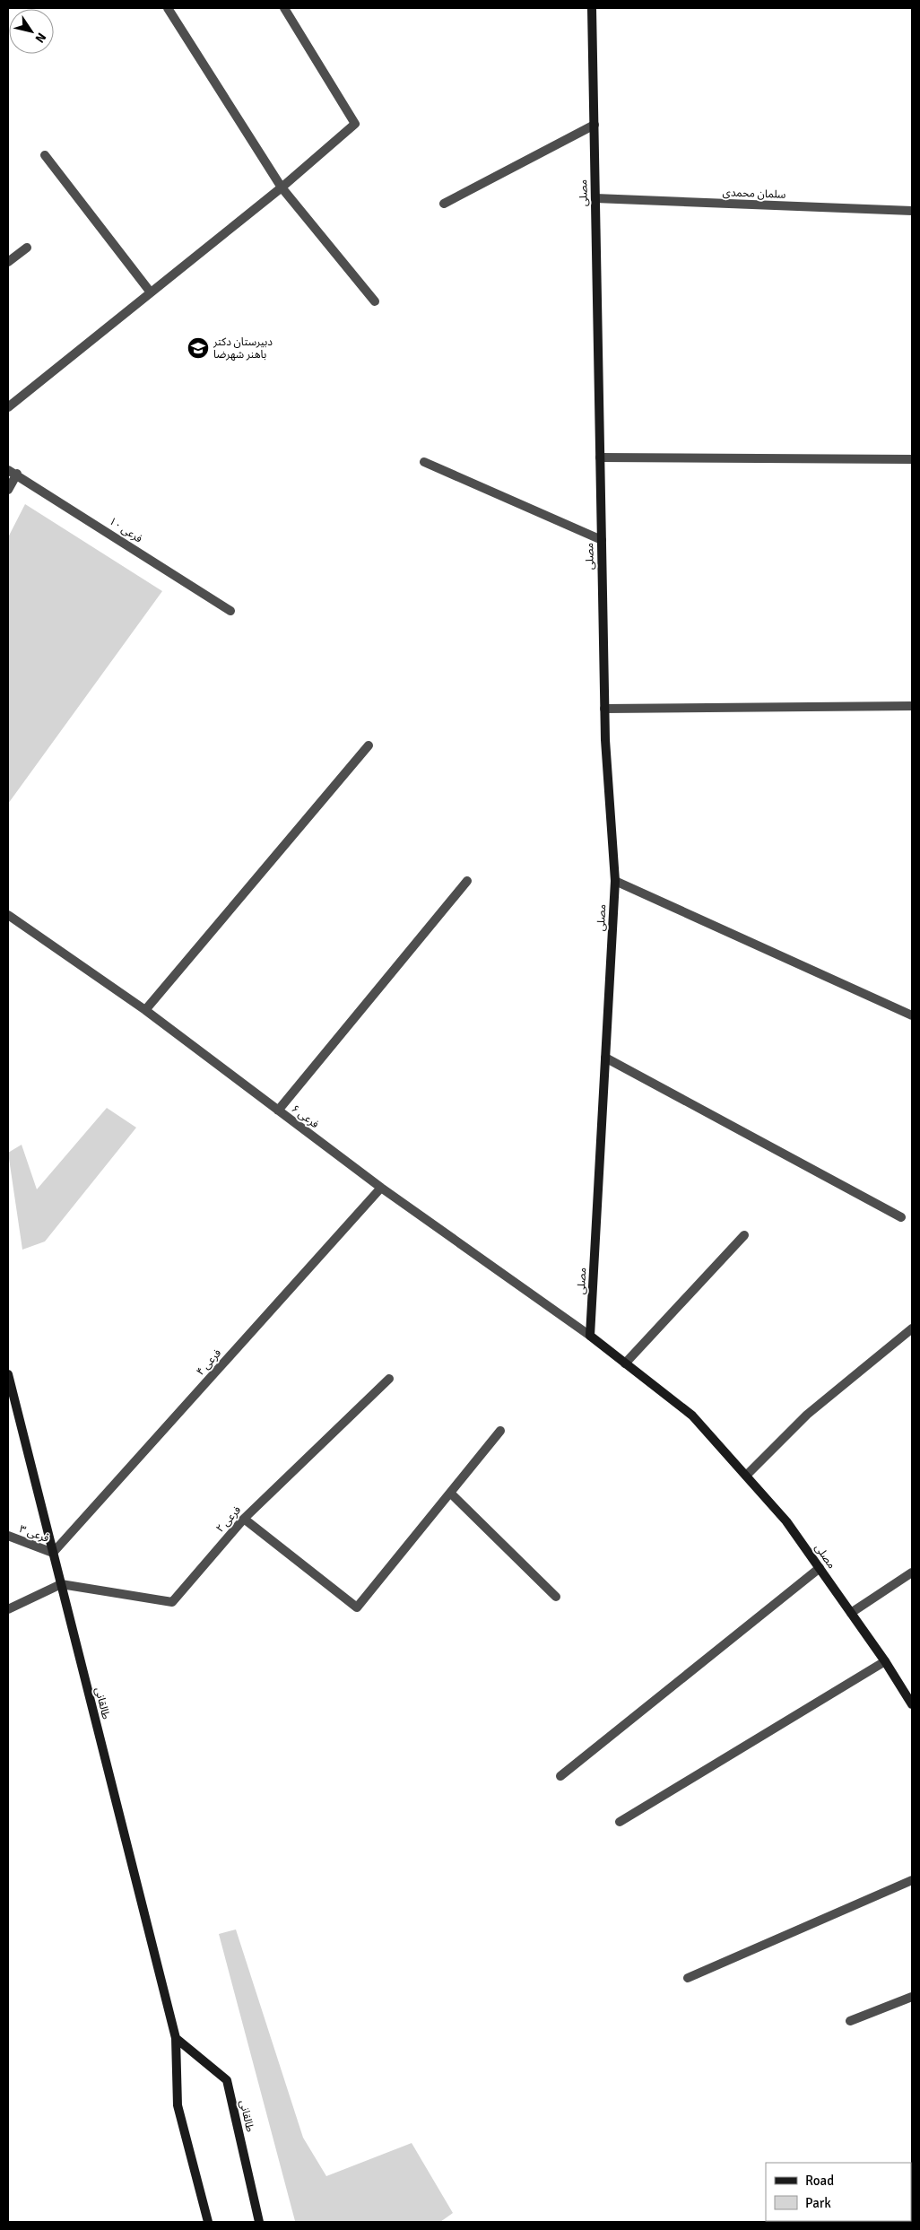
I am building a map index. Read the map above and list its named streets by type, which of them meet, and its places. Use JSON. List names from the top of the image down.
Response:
{
  "streets": {
    "street": [
      "مصلی",
      "سلمان محمدی",
      "فرعی ۱۰",
      "فرعی ۶",
      "فرعی ۴",
      "فرعی ۲",
      "فرعی ۳",
      "طالقانی"
    ]
  },
  "crossings": [
    ["مصلی", "سلمان محمدی"],
    ["مصلی", "فرعی ۶"],
    ["فرعی ۶", "فرعی ۴"],
    ["فرعی ۴", "فرعی ۳"],
    ["فرعی ۴", "طالقانی"],
    ["فرعی ۲", "طالقانی"],
    ["فرعی ۳", "طالقانی"]
  ],
  "places": {
    "school or university": ["دبیرستان دکتر باهنر شهرضا"]
  },
  "legend": ["Road", "Park"],
  "north": "bottom right"
}
